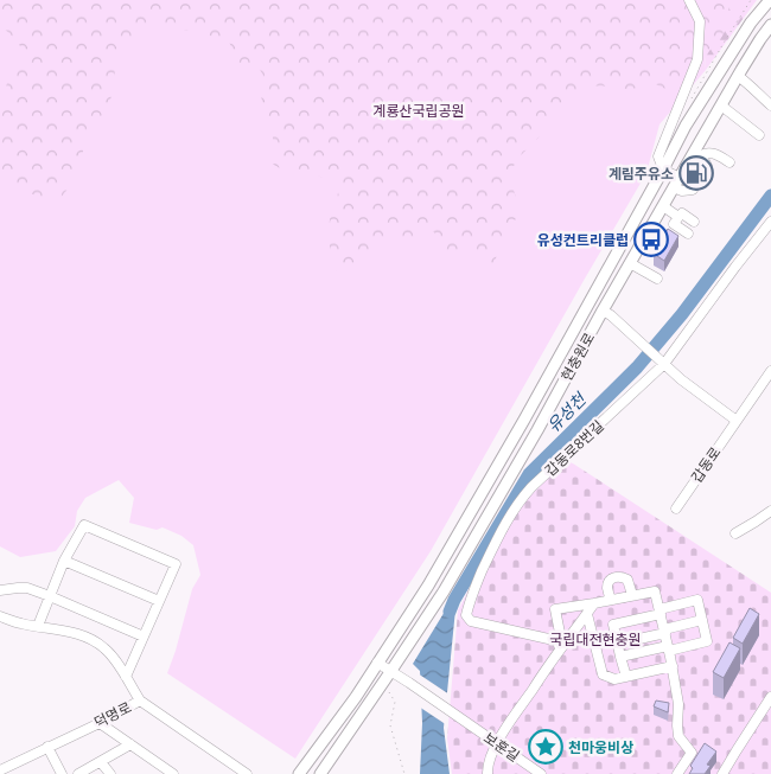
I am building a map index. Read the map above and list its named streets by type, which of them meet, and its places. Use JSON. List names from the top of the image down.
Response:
{
  "streets": {
    "main road": ["현충원로"],
    "street": [
      "갑동로8번길",
      "갑동로",
      "덕명로",
      "보훈길"
    ]
  },
  "crossings": [
    ["현충원로", "보훈길"]
  ],
  "water": ["유성천"],
  "parks": ["계룡산국립공원", "국립대전현충원"],
  "places": {
    "fuel station": ["계림주유소"],
    "bus stop": ["유성컨트리클럽"],
    "place": ["천마웅비상"]
  }
}
